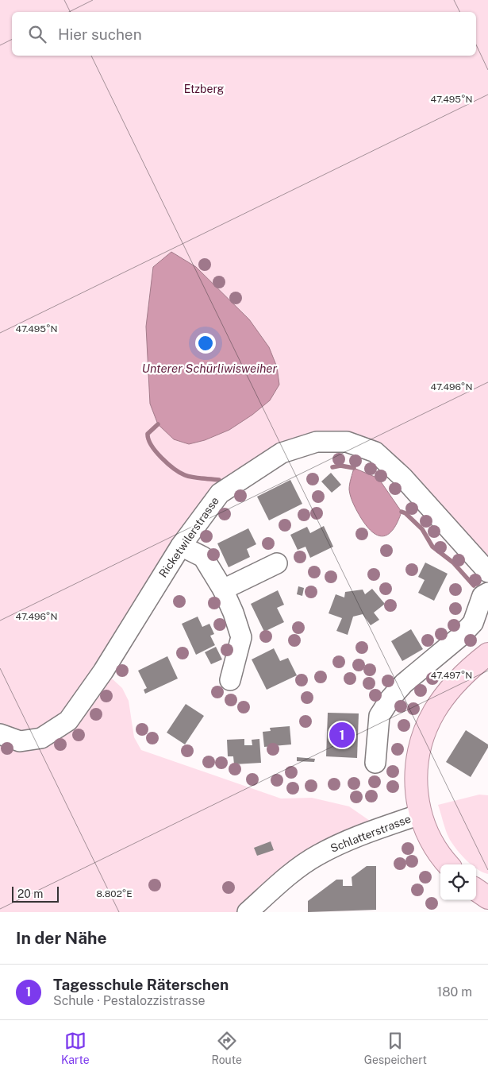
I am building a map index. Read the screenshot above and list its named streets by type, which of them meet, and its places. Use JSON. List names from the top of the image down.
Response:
{
  "streets": {
    "street": ["Ricketwilerstrasse", "Schlatterstrasse"]
  },
  "water": ["Unterer Schürliwisweiher"],
  "parks": ["Etzberg"],
  "scale_bar": "20 m",
  "page": {
    "search": "Hier suchen",
    "pins": "1",
    "scale": "20 m",
    "heading": "In der Nähe",
    "list": [
      {
        "mark": "1",
        "name": "Tagesschule Räterschen",
        "note": "Schule · Pestalozzistrasse",
        "value": "180 m"
      }
    ],
    "nav": ["Karte", "Route", "Gespeichert"]
  },
  "coordinates": [
    "47.495°N",
    "47.496°N",
    "47.497°N",
    "8.802°E"
  ]
}
